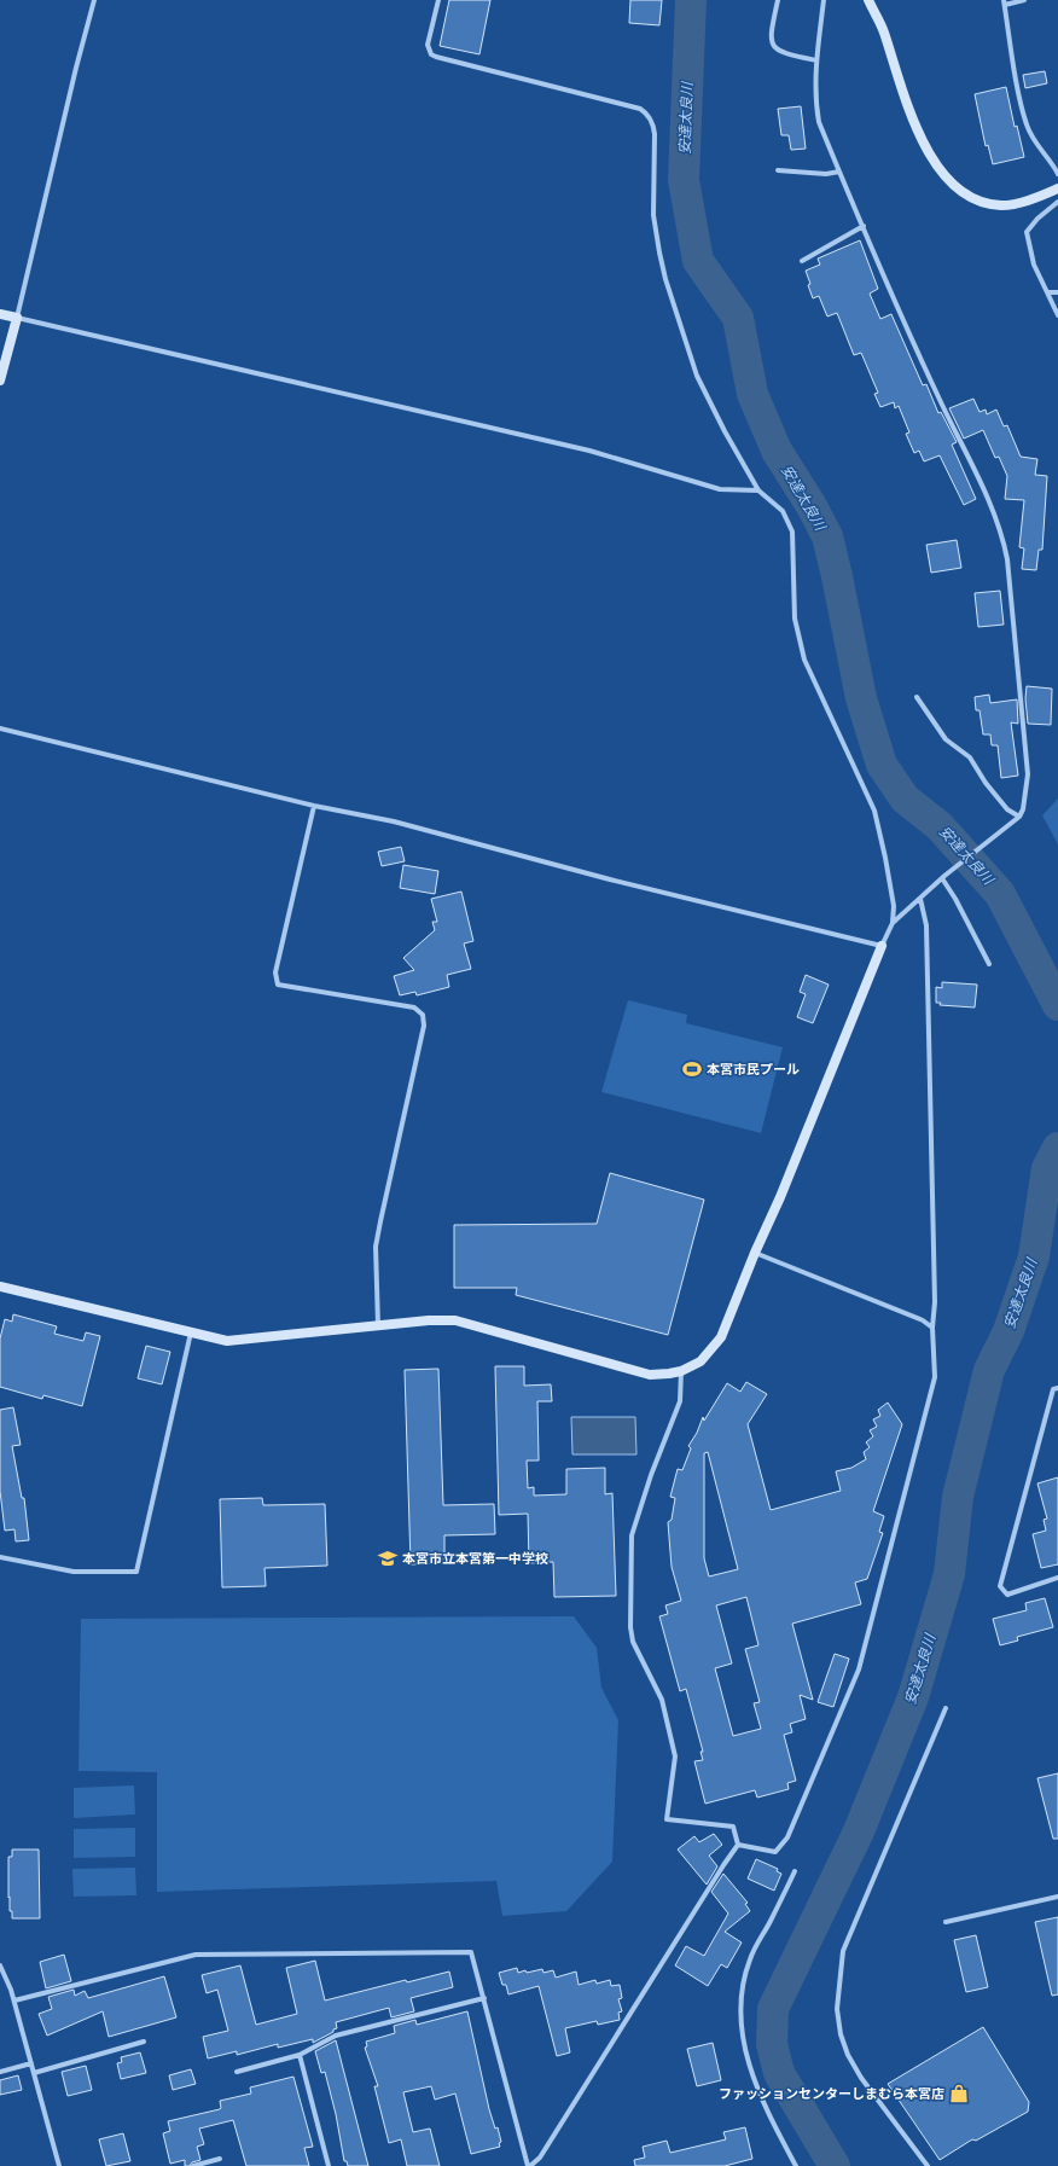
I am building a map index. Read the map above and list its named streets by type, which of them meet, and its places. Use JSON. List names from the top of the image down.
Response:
{
  "water": ["安達太良川"],
  "places": {
    "sports": ["本宮市民プール"],
    "school or university": ["本宮市立本宮第一中学校"],
    "shop": ["ファッションセンターしまむら本宮店"]
  }
}
